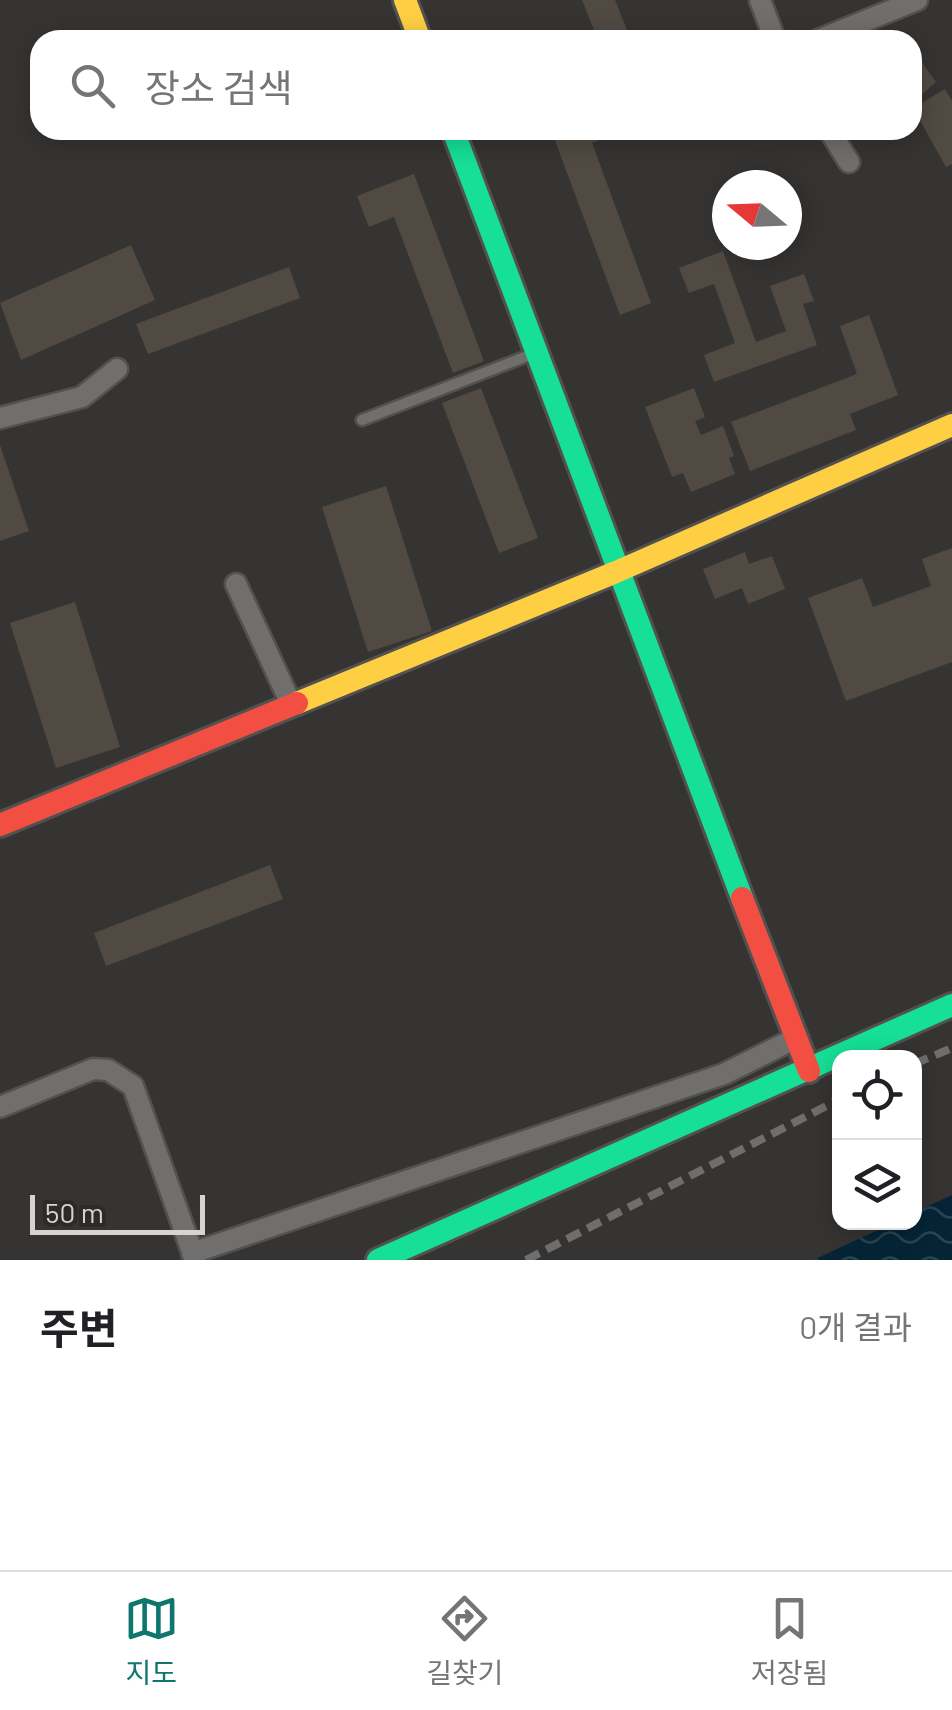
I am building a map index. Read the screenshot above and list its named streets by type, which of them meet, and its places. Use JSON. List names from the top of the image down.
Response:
{
  "scale_bar": "50 m",
  "north": "left",
  "page": {
    "search": "장소 검색",
    "scale": "50 m",
    "heading": ["주변", "0개 결과"],
    "nav": ["지도", "길찾기", "저장됨"]
  }
}
